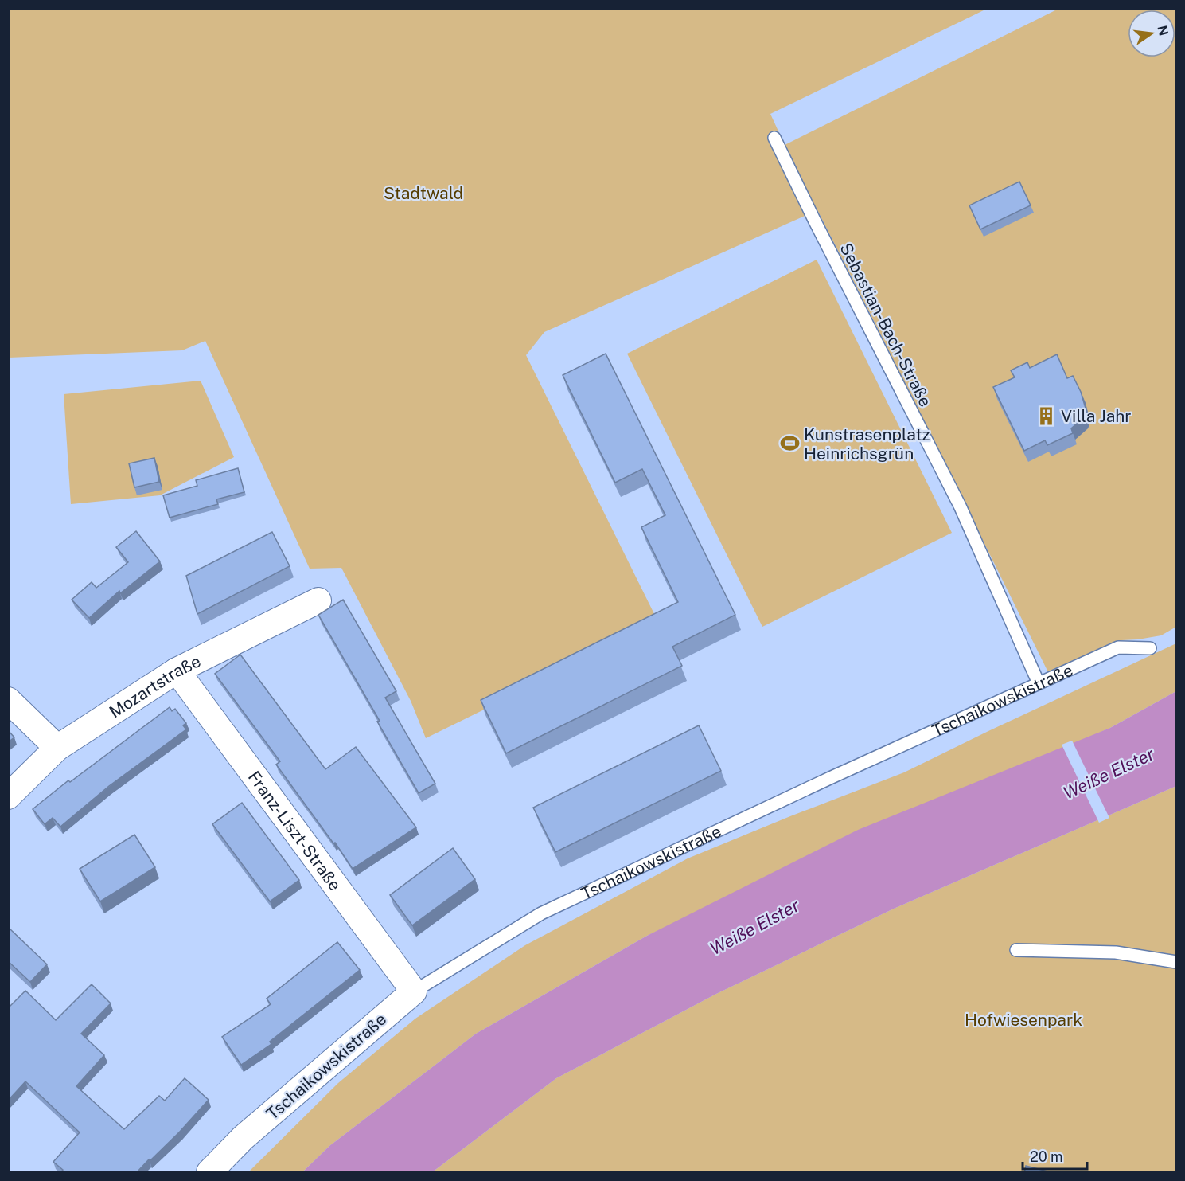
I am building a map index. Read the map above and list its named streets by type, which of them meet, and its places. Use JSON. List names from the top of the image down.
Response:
{
  "streets": {
    "street": ["Mozartstraße", "Tschaikowskistraße", "Franz-Liszt-Straße"],
    "lane": ["Sebastian-Bach-Straße"]
  },
  "crossings": [
    ["Sebastian-Bach-Straße", "Tschaikowskistraße"],
    ["Mozartstraße", "Franz-Liszt-Straße"],
    ["Tschaikowskistraße", "Franz-Liszt-Straße"]
  ],
  "water": ["Weiße Elster"],
  "parks": ["Stadtwald", "Hofwiesenpark"],
  "places": {
    "building": ["Villa Jahr"],
    "sports": ["Kunstrasenplatz Heinrichsgrün"]
  },
  "scale_bar": "20 m",
  "north": "right"
}
